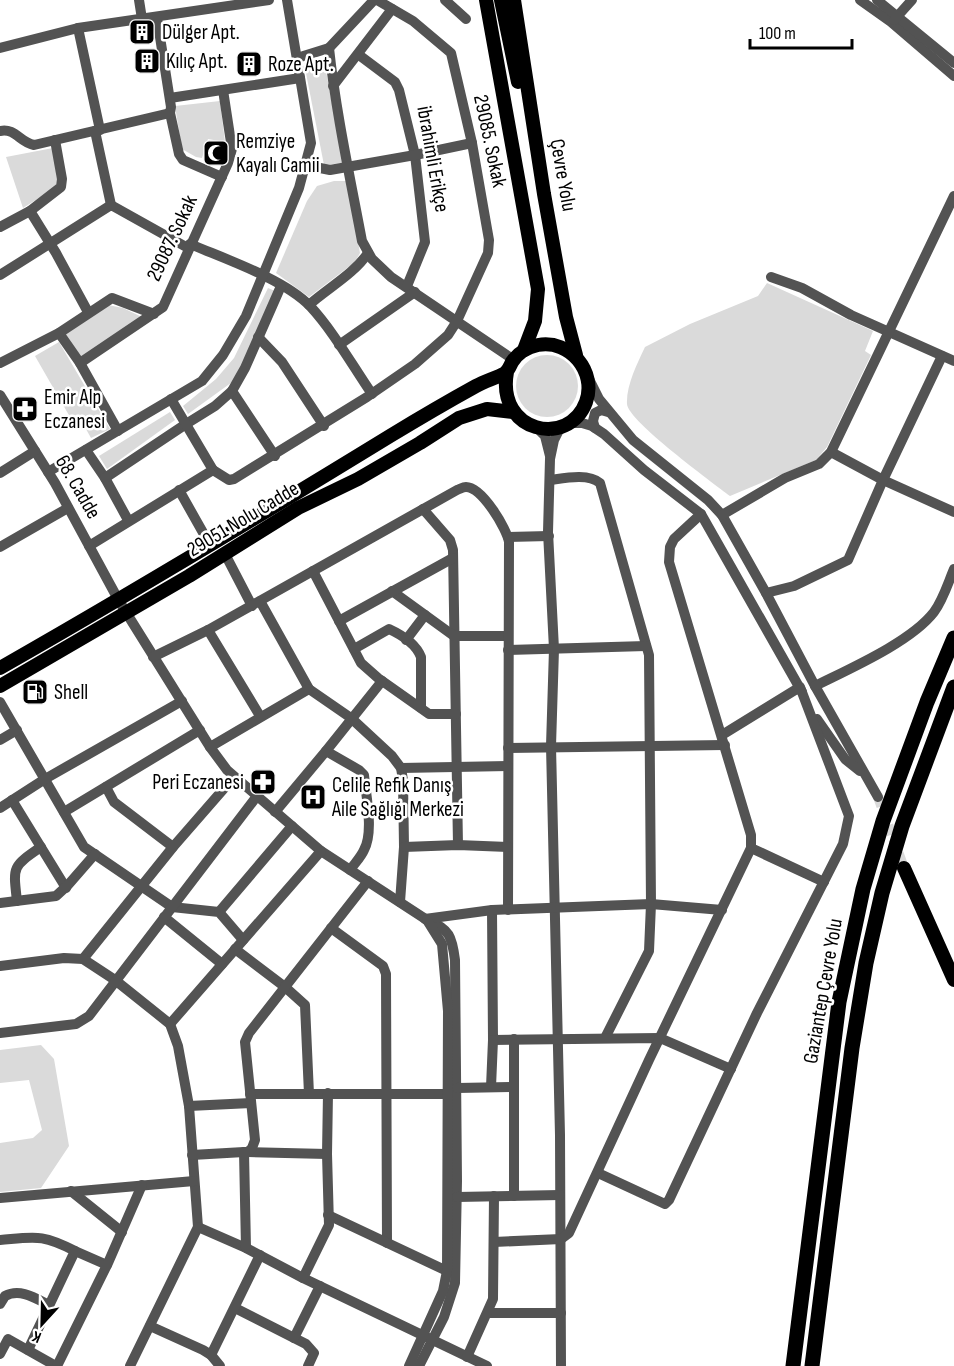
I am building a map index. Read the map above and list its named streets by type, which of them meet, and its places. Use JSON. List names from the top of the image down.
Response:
{
  "streets": {
    "highway": ["Gaziantep Çevre Yolu"],
    "main road": ["Çevre Yolu", "29051 Nolu Cadde"],
    "street": [
      "29085. Sokak",
      "ibrahimli Erikçe",
      "29087. Sokak",
      "68. Cadde"
    ]
  },
  "crossings": [
    ["Çevre Yolu", "29051 Nolu Cadde"],
    ["68. Cadde", "29051 Nolu Cadde"]
  ],
  "places": {
    "building": ["Dülger Apt.", "Kılıç Apt.", "Roze Apt."],
    "mosque": ["Remziye Kayalı Camii"],
    "pharmacy": ["Emir Alp Eczanesi", "Peri Eczanesi"],
    "fuel station": ["Shell"],
    "hospital": ["Celile Refik Danış Aile Sağlığı Merkezi"]
  },
  "scale_bar": "100 m",
  "north": "bottom"
}
